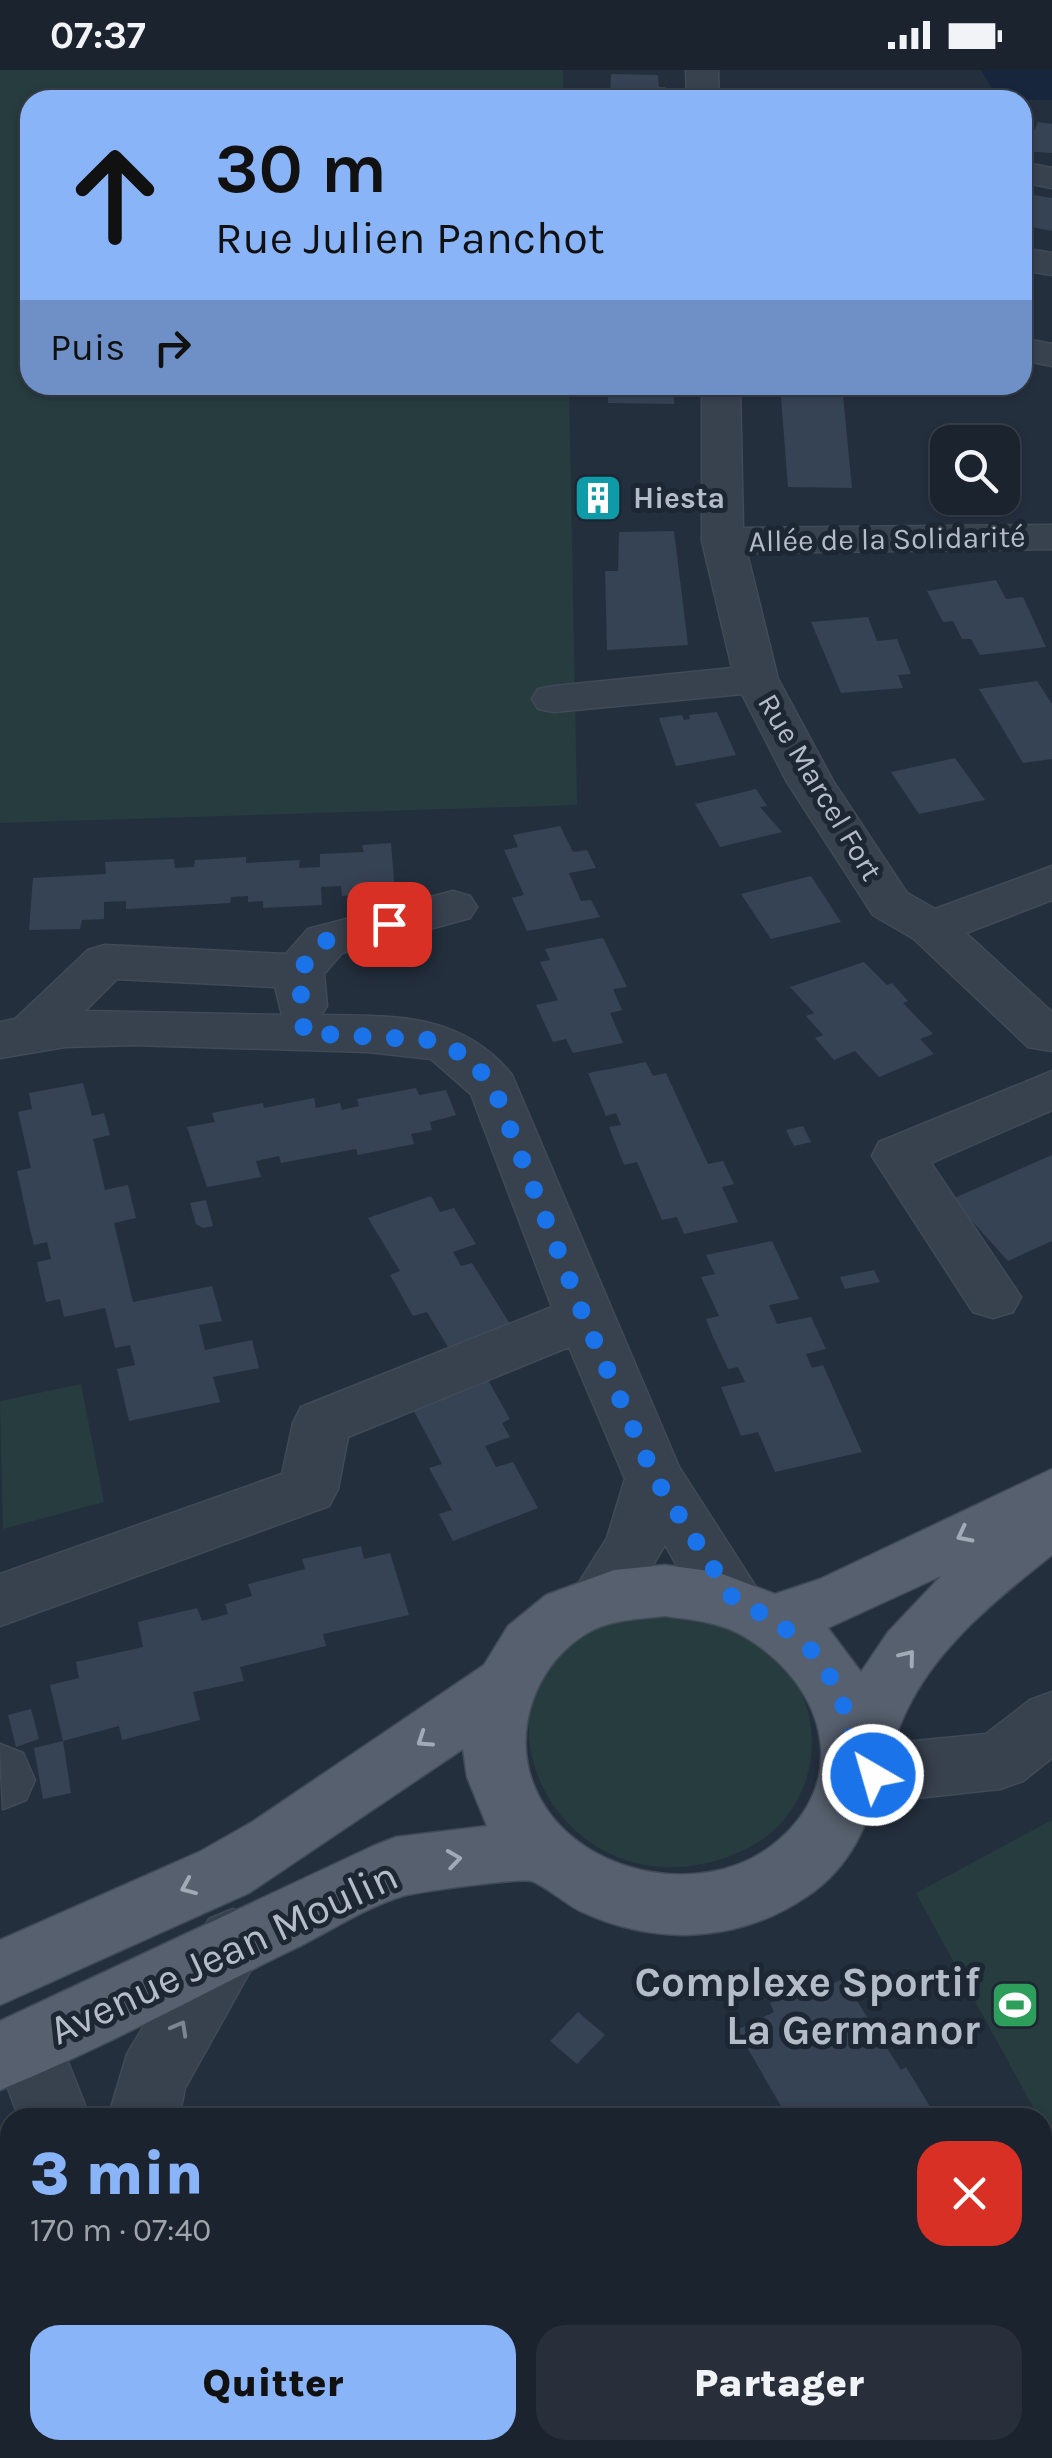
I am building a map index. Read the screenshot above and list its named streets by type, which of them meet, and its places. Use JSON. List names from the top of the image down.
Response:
{
  "streets": {
    "main road": ["Avenue Jean Moulin"],
    "street": ["Allée de la Solidarité", "Rue Marcel Fort"]
  },
  "crossings": [
    ["Allée de la Solidarité", "Rue Marcel Fort"]
  ],
  "places": {
    "building": ["Hiesta"],
    "sports": ["Complexe Sportif La Germanor"]
  },
  "page": {
    "status": "07:37",
    "turn": ["30 m", "Rue Julien Panchot"],
    "then": "Puis",
    "heading": ["3 min", "170 m · 07:40"],
    "buttons": ["Quitter", "Partager"]
  }
}
